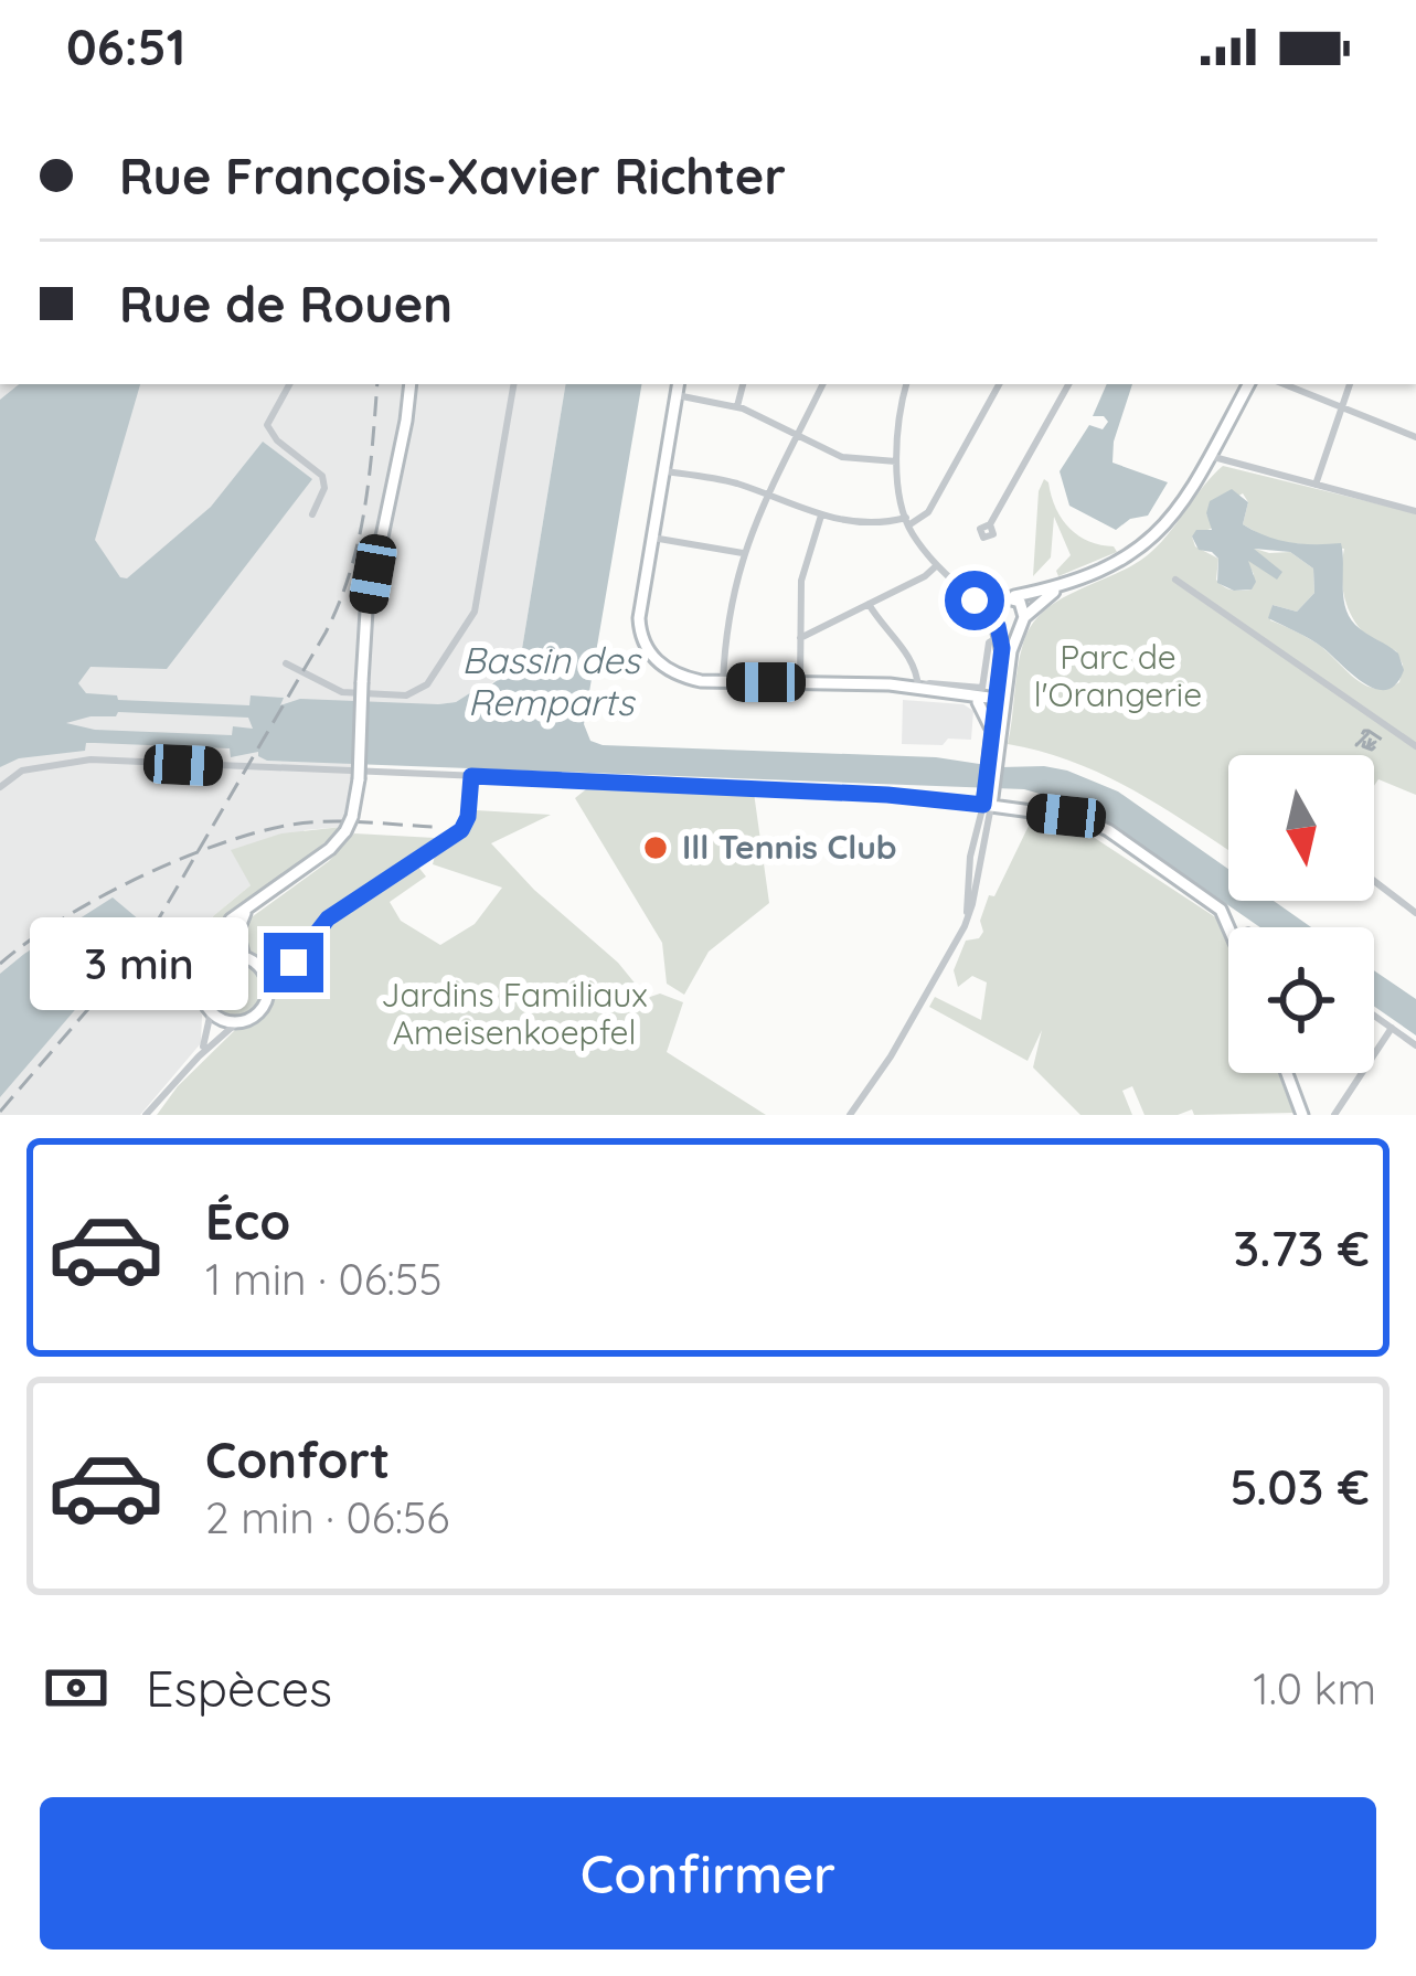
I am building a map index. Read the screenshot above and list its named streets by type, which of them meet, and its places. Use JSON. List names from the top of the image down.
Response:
{
  "water": ["Bassin des Remparts"],
  "parks": ["Parc de l'Orangerie", "Jardins Familiaux Ameisenkoepfel"],
  "places": ["Ill Tennis Club"],
  "north": "bottom",
  "page": {
    "status": "06:51",
    "banner": ["Rue François-Xavier Richter", "Rue de Rouen"],
    "bubble": "3 min",
    "list": [
      {
        "name": "Éco",
        "note": "1 min · 06:55",
        "value": "3.73 €"
      },
      {
        "name": "Confort",
        "note": "2 min · 06:56",
        "value": "5.03 €"
      }
    ],
    "pay": ["Espèces", "1.0 km"],
    "buttons": "Confirmer"
  }
}
